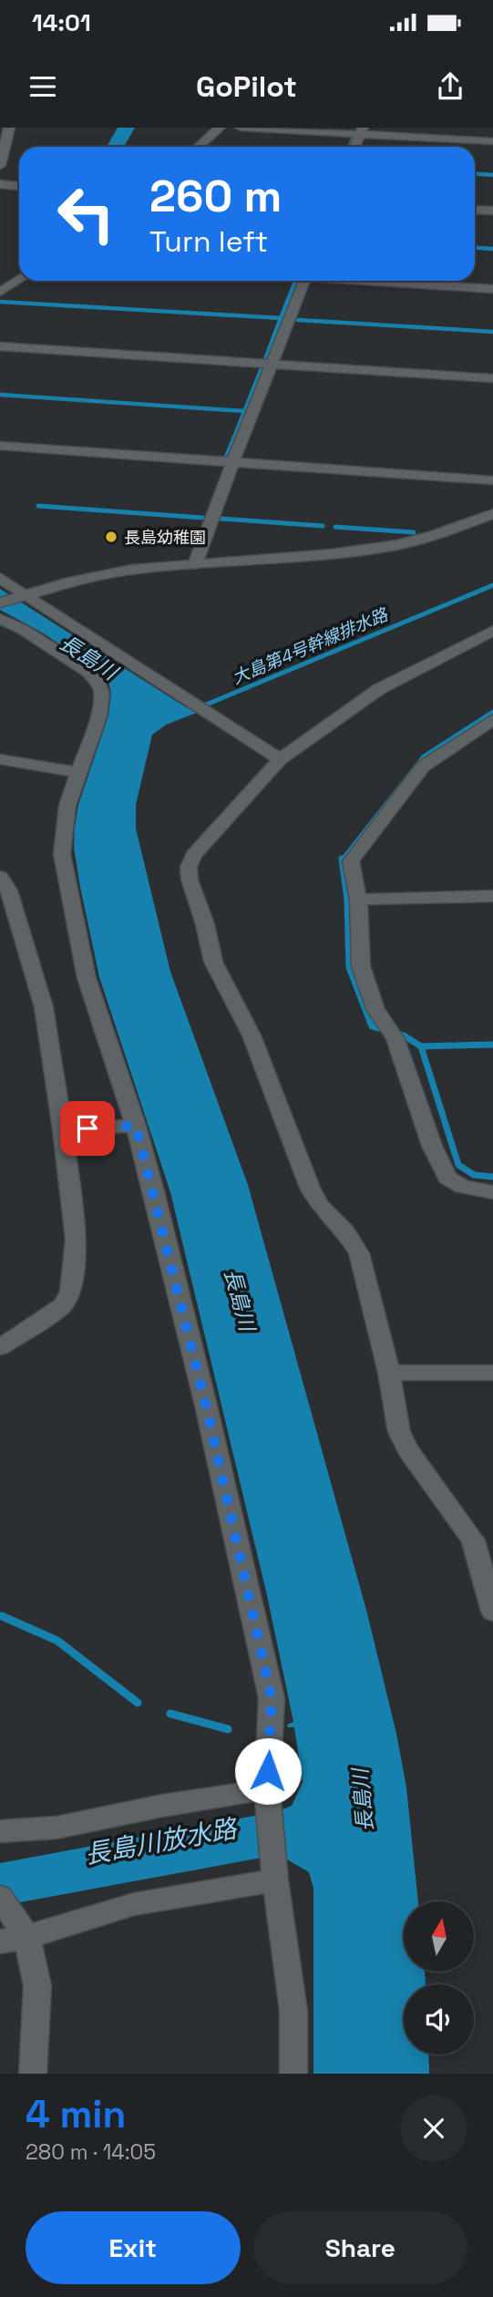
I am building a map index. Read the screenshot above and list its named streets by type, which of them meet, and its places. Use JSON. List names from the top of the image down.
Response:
{
  "water": ["大島第4号幹線排水路", "長島川", "長島川放水路"],
  "places": ["長島幼稚園"],
  "north": "top",
  "page": {
    "status": "14:01",
    "header": "GoPilot",
    "turn": ["260 m", "Turn left"],
    "heading": ["4 min", "280 m · 14:05"],
    "buttons": ["Exit", "Share"]
  }
}
